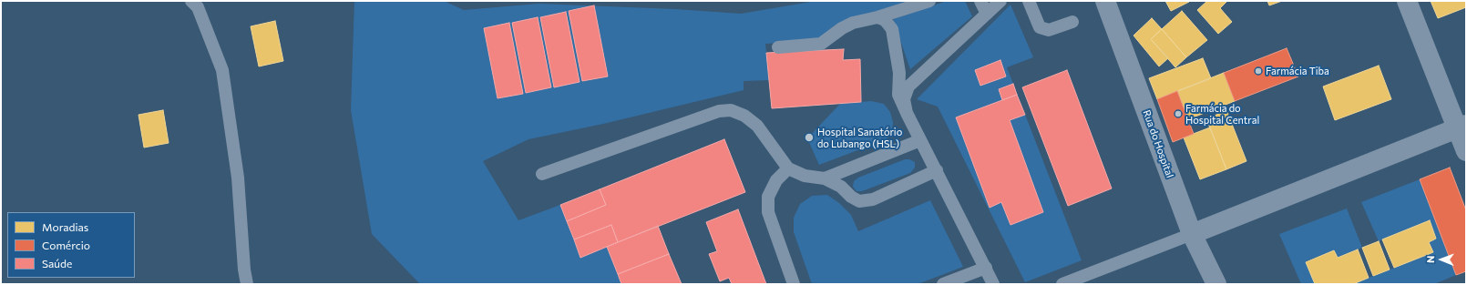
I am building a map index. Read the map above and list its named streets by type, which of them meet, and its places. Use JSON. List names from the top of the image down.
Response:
{
  "streets": {
    "street": ["Rua do Hospital"]
  },
  "places": ["Farmácia Tiba", "Farmácia do Hospital Central", "Hospital Sanatório do Lubango (HSL)"],
  "legend": ["Moradias", "Comércio", "Saúde"],
  "north": "left"
}
